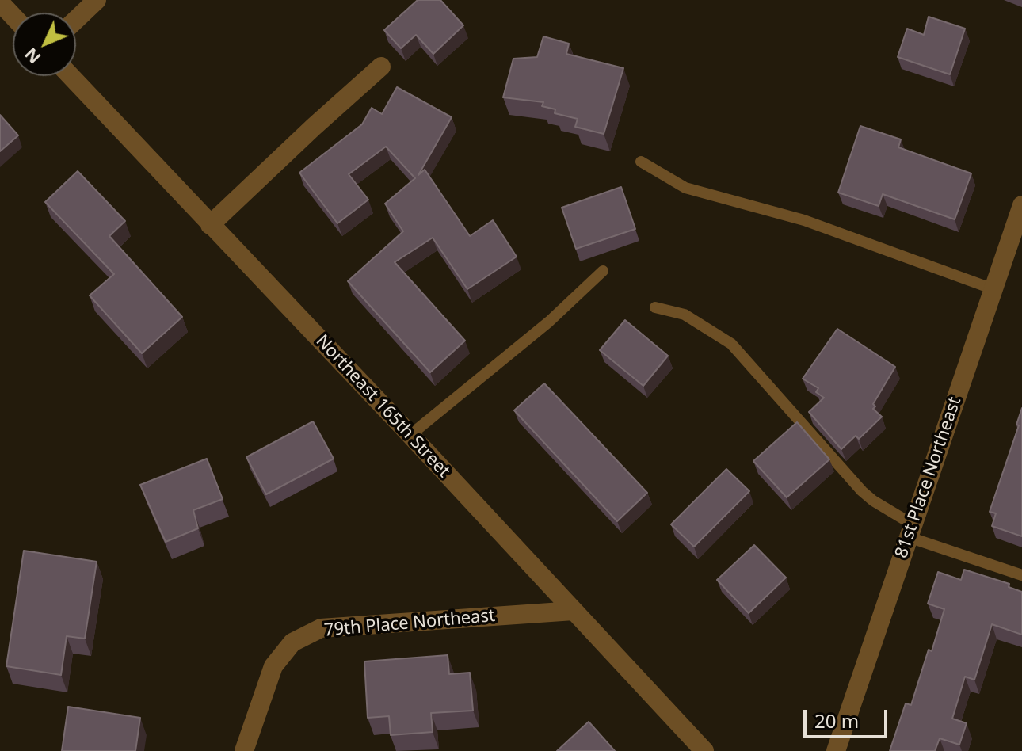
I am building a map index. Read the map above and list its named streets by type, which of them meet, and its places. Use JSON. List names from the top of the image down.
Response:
{
  "streets": {
    "street": ["Northeast 165th Street", "81st Place Northeast", "79th Place Northeast"]
  },
  "crossings": [
    ["Northeast 165th Street", "79th Place Northeast"]
  ],
  "scale_bar": "20 m",
  "north": "bottom left"
}
